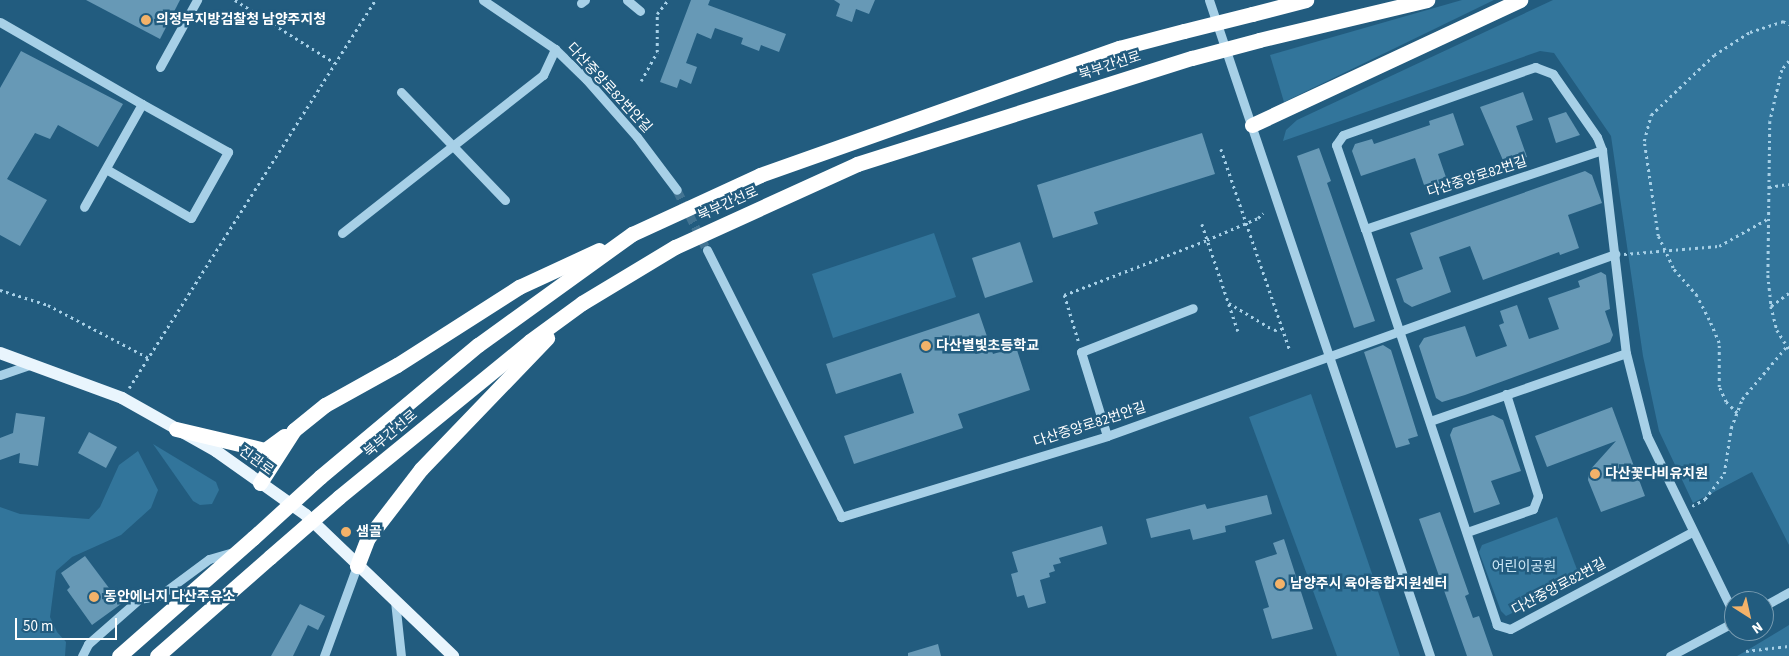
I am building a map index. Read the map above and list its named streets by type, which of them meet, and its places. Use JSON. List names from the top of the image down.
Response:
{
  "streets": {
    "highway": ["북부간선로"],
    "main road": ["진관로"],
    "street": ["다산중앙로82번안길", "다산중앙로82번길"]
  },
  "parks": ["어린이공원"],
  "places": [
    "의정부지방검찰청 남양주지청",
    "다산별빛초등학교",
    "다산꽃다비유치원",
    "샘골",
    "남양주시 육아종합지원센터",
    "동안에너지 다산주유소"
  ],
  "scale_bar": "50 m",
  "north": "bottom right"
}
